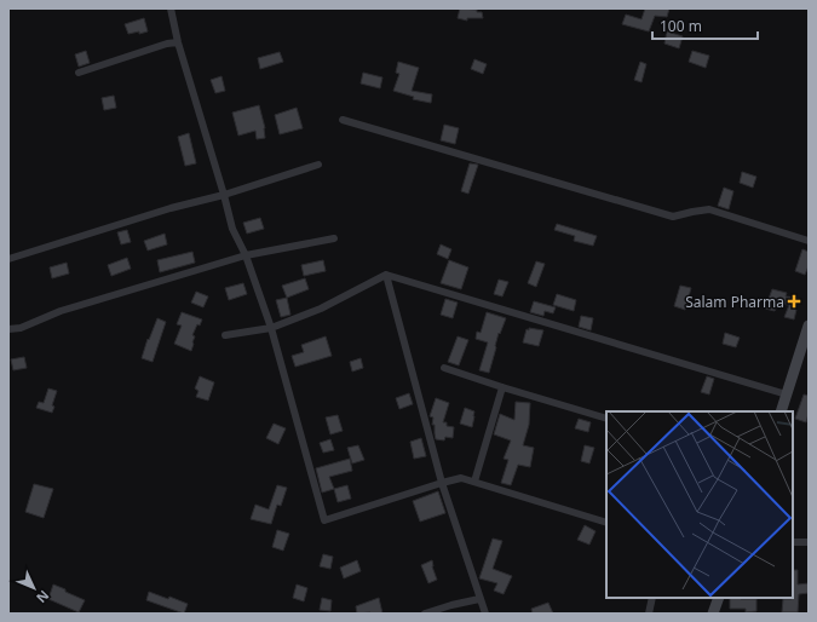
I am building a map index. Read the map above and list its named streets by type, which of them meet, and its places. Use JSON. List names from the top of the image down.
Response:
{
  "places": {
    "health": ["Salam Pharma"]
  },
  "scale_bar": "100 m",
  "north": "bottom right"
}
